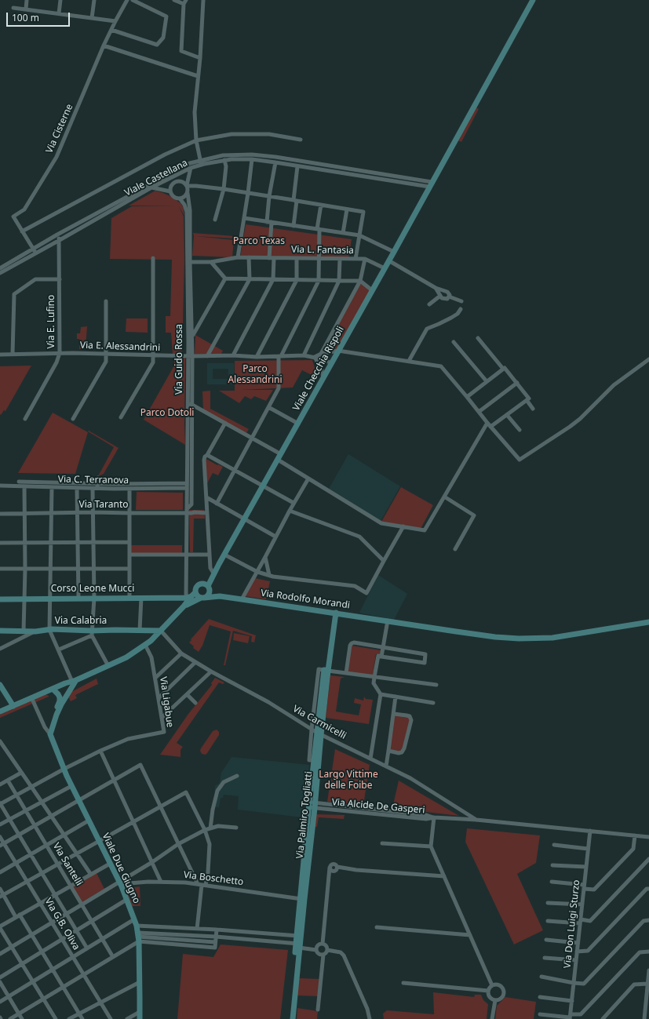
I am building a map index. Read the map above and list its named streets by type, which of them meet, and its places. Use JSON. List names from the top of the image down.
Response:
{
  "streets": {
    "main road": [
      "Viale Checchia Rispoli",
      "Corso Leone Mucci",
      "Via Rodolfo Morandi",
      "Via Calabria",
      "Via Palmiro Togliatti",
      "Viale Due Giugno"
    ],
    "street": [
      "Via Cisterne",
      "Viale Castellana",
      "Via L. Fantasia",
      "Via E. Lufino",
      "Via E. Alessandrini",
      "Via Guido Rossa",
      "Via C. Terranova",
      "Via Taranto",
      "Via Ligabue",
      "Via Carmicelli",
      "Via Alcide De Gasperi",
      "Via Santelli",
      "Via Boschetto",
      "Via G.B. Oliva",
      "Via Don Luigi Sturzo"
    ]
  },
  "crossings": [
    ["Via Cisterne", "Viale Castellana"],
    ["Viale Castellana", "Via E. Lufino"],
    ["Viale Castellana", "Viale Checchia Rispoli"],
    ["Via L. Fantasia", "Via Guido Rossa"],
    ["Via E. Lufino", "Via E. Alessandrini"],
    ["Via E. Alessandrini", "Via Guido Rossa"],
    ["Via E. Alessandrini", "Viale Checchia Rispoli"],
    ["Via Guido Rossa", "Viale Checchia Rispoli"],
    ["Via Guido Rossa", "Via C. Terranova"],
    ["Via Guido Rossa", "Via Taranto"],
    ["Via Guido Rossa", "Corso Leone Mucci"],
    ["Viale Checchia Rispoli", "Corso Leone Mucci"],
    ["Viale Checchia Rispoli", "Via Rodolfo Morandi"],
    ["Viale Checchia Rispoli", "Via Calabria"],
    ["Viale Checchia Rispoli", "Via Ligabue"],
    ["Viale Checchia Rispoli", "Via Carmicelli"],
    ["Viale Checchia Rispoli", "Viale Due Giugno"],
    ["Via Rodolfo Morandi", "Via Palmiro Togliatti"],
    ["Via Calabria", "Via Carmicelli"],
    ["Via Ligabue", "Via Santelli"],
    ["Via Ligabue", "Viale Due Giugno"],
    ["Via Carmicelli", "Via Alcide De Gasperi"],
    ["Via Carmicelli", "Via Palmiro Togliatti"],
    ["Via Alcide De Gasperi", "Via Palmiro Togliatti"],
    ["Via Alcide De Gasperi", "Via Don Luigi Sturzo"],
    ["Via Palmiro Togliatti", "Via Boschetto"],
    ["Viale Due Giugno", "Via Boschetto"]
  ],
  "parks": [
    "Parco Texas",
    "Parco Alessandrini",
    "Parco Dotoli",
    "Largo Vittime delle Foibe"
  ],
  "scale_bar": "100 m"
}
